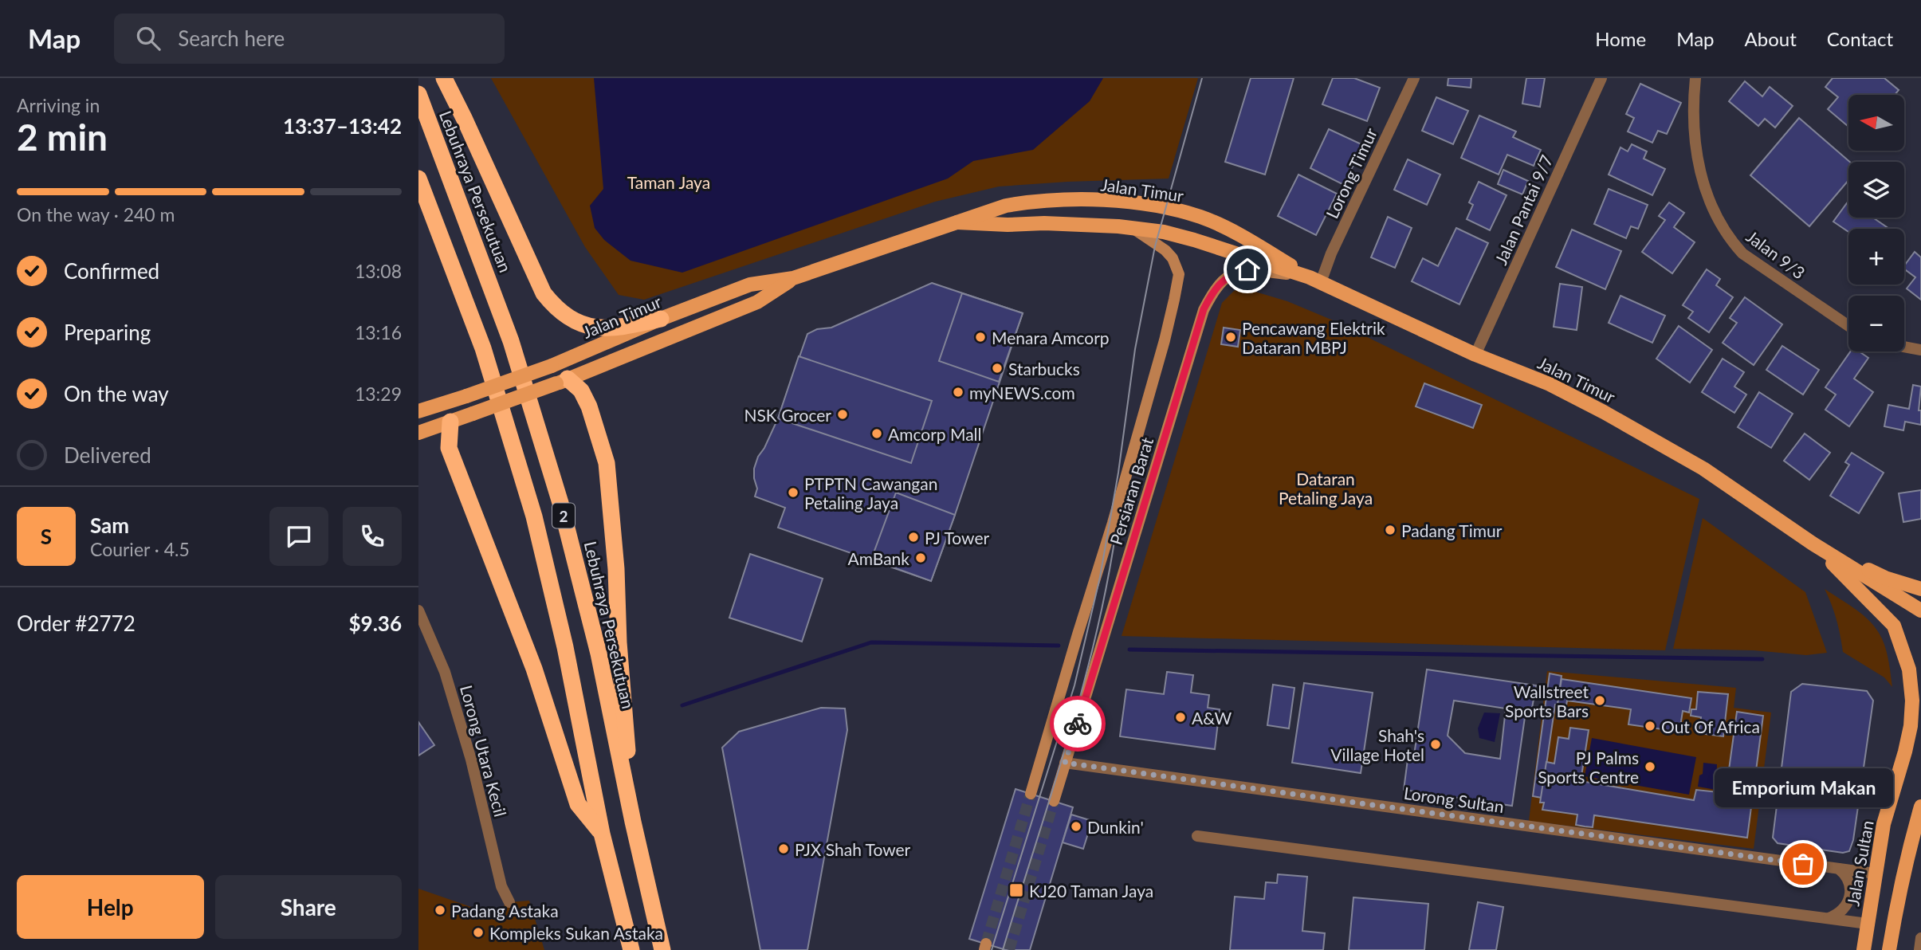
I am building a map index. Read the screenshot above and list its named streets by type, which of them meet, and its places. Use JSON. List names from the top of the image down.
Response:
{
  "streets": {
    "highway": ["Lebuhraya Persekutuan", "2"],
    "main road": ["Jalan Timur", "Jalan Sultan"],
    "street": [
      "Lorong Timur",
      "Jalan Pantai 9/7",
      "Jalan 9/3",
      "Persiaran Barat",
      "Lorong Utara Kecil",
      "Lorong Sultan"
    ]
  },
  "crossings": [
    ["Lorong Timur", "Jalan Timur"],
    ["Lorong Timur", "Persiaran Barat"],
    ["Jalan Timur", "Jalan Pantai 9/7"],
    ["Jalan Timur", "Persiaran Barat"],
    ["Jalan Timur", "Jalan Sultan"],
    ["Persiaran Barat", "Lorong Sultan"],
    ["Lorong Sultan", "Jalan Sultan"]
  ],
  "parks": ["Taman Jaya", "Dataran Petaling Jaya"],
  "places": {
    "other": [
      "Menara Amcorp",
      "Pencawang Elektrik Dataran MBPJ",
      "Starbucks",
      "myNEWS.com",
      "NSK Grocer",
      "Amcorp Mall",
      "PTPTN Cawangan Petaling Jaya",
      "Padang Timur",
      "PJ Tower",
      "AmBank",
      "Wallstreet Sports Bars",
      "A&W",
      "Out Of Africa",
      "Shah's Village Hotel",
      "PJ Palms Sports Centre",
      "Dunkin'",
      "PJX Shah Tower",
      "Emporium Makan",
      "Padang Astaka",
      "Kompleks Sukan Astaka"
    ],
    "transit": ["KJ20 Taman Jaya"]
  },
  "north": "left",
  "page": {
    "header": "Map",
    "search": "Search here",
    "nav": [
      "Home",
      "Map",
      "About",
      "Contact"
    ],
    "heading": ["2 min", "Arriving in", "13:37–13:42"],
    "panel": [
      "Sam",
      "Courier · 4.5",
      "Order #2772",
      "$9.36"
    ],
    "map_buttons": ["+", "−"],
    "bar": "On the way · 240 m",
    "list": [
      ["Confirmed", "13:08"],
      ["Preparing", "13:16"],
      ["On the way", "13:29"],
      "Delivered"
    ],
    "round": "S",
    "bubble": "Emporium Makan",
    "buttons": ["Help", "Share"]
  }
}
